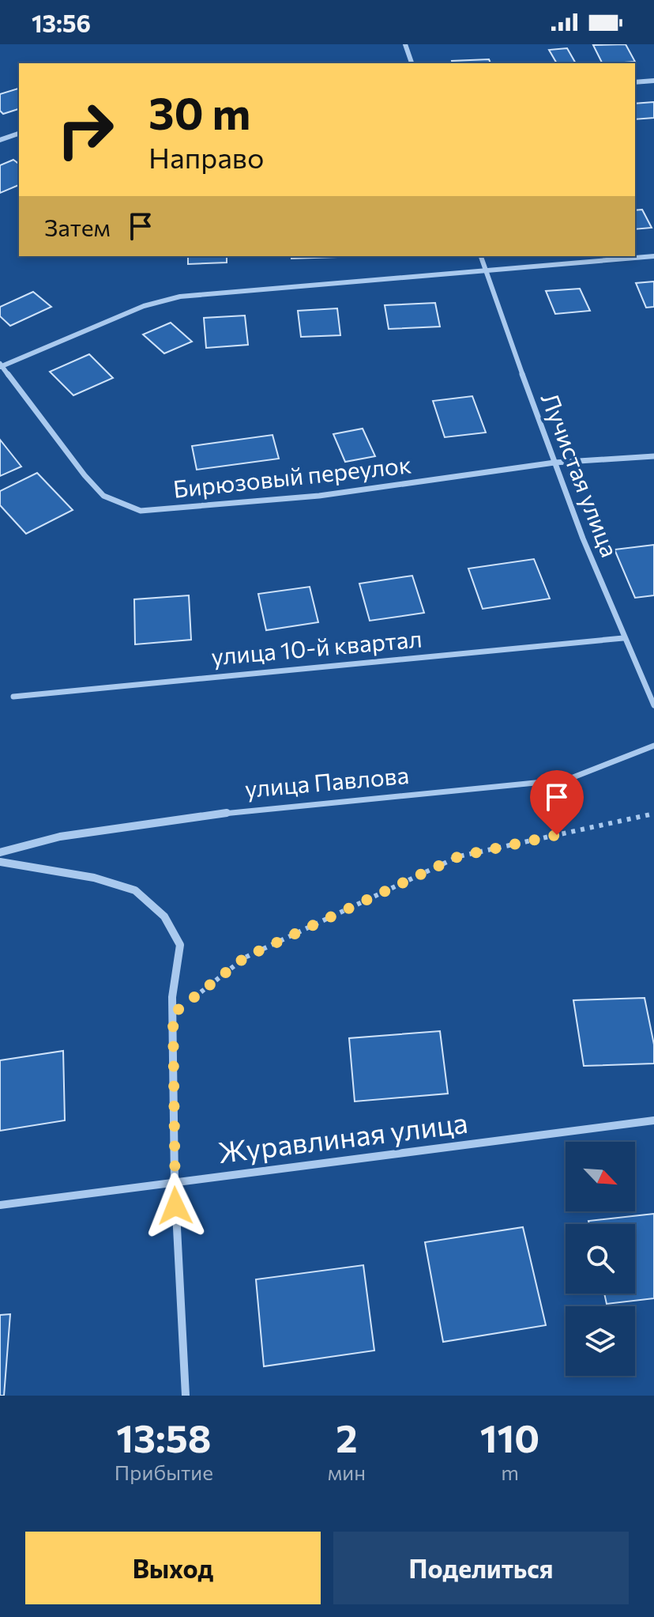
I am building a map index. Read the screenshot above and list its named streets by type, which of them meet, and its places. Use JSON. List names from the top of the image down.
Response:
{
  "streets": {
    "street": [
      "Лучистая улица",
      "Бирюзовый переулок",
      "улица 10-й квартал",
      "улица Павлова",
      "Журавлиная улица"
    ]
  },
  "crossings": [
    ["Лучистая улица", "Бирюзовый переулок"],
    ["Лучистая улица", "улица 10-й квартал"]
  ],
  "north": "bottom right",
  "page": {
    "status": "13:56",
    "turn": ["30 m", "Направо"],
    "then": "Затем",
    "eta": [
      "13:58",
      "Прибытие",
      "2",
      "мин",
      "110",
      "m"
    ],
    "buttons": ["Выход", "Поделиться"]
  }
}
